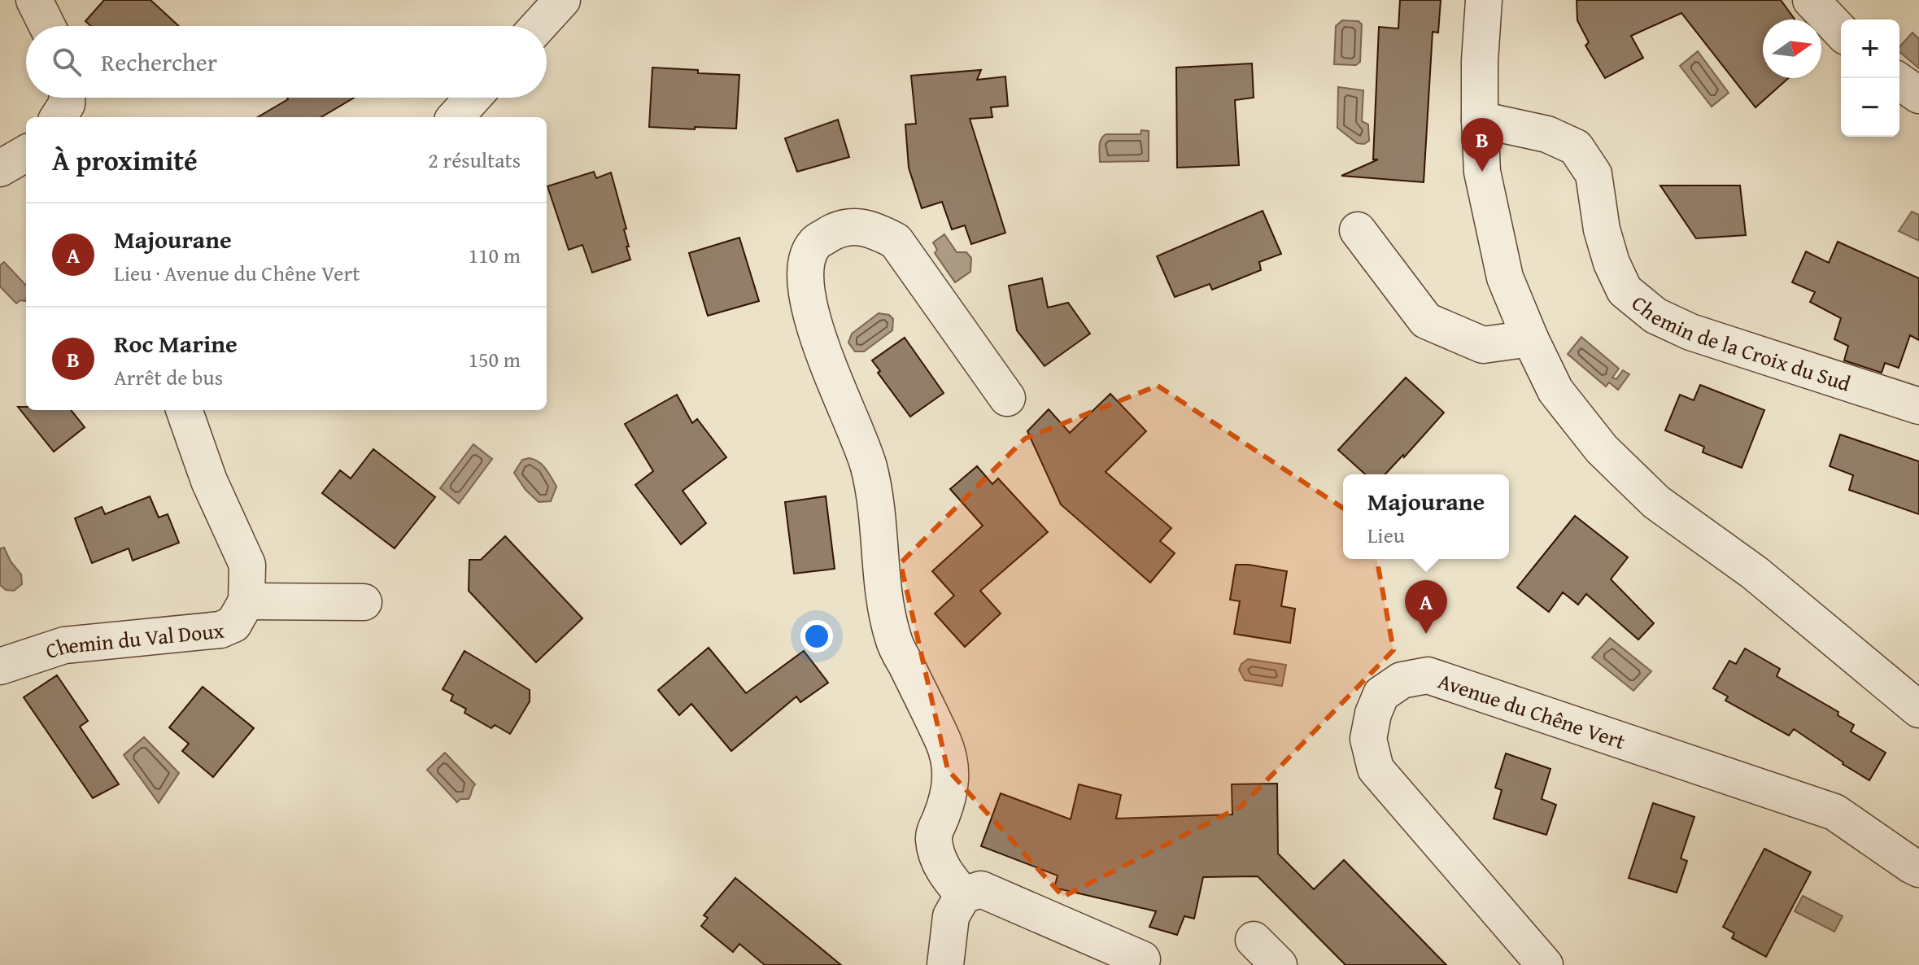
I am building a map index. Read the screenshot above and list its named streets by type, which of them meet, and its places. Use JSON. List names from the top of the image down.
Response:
{
  "streets": {
    "street": ["Chemin de la Croix du Sud", "Chemin du Val Doux", "Avenue du Chêne Vert"]
  },
  "north": "right",
  "page": {
    "map_buttons": ["+", "−"],
    "search": "Rechercher",
    "heading": ["À proximité", "2 résultats"],
    "pins": ["B", "A"],
    "list": [
      {
        "mark": "A",
        "name": "Majourane",
        "note": "Lieu · Avenue du Chêne Vert",
        "value": "110 m"
      },
      {
        "mark": "B",
        "name": "Roc Marine",
        "note": "Arrêt de bus",
        "value": "150 m"
      }
    ],
    "popup": ["Majourane", "Lieu"]
  }
}
